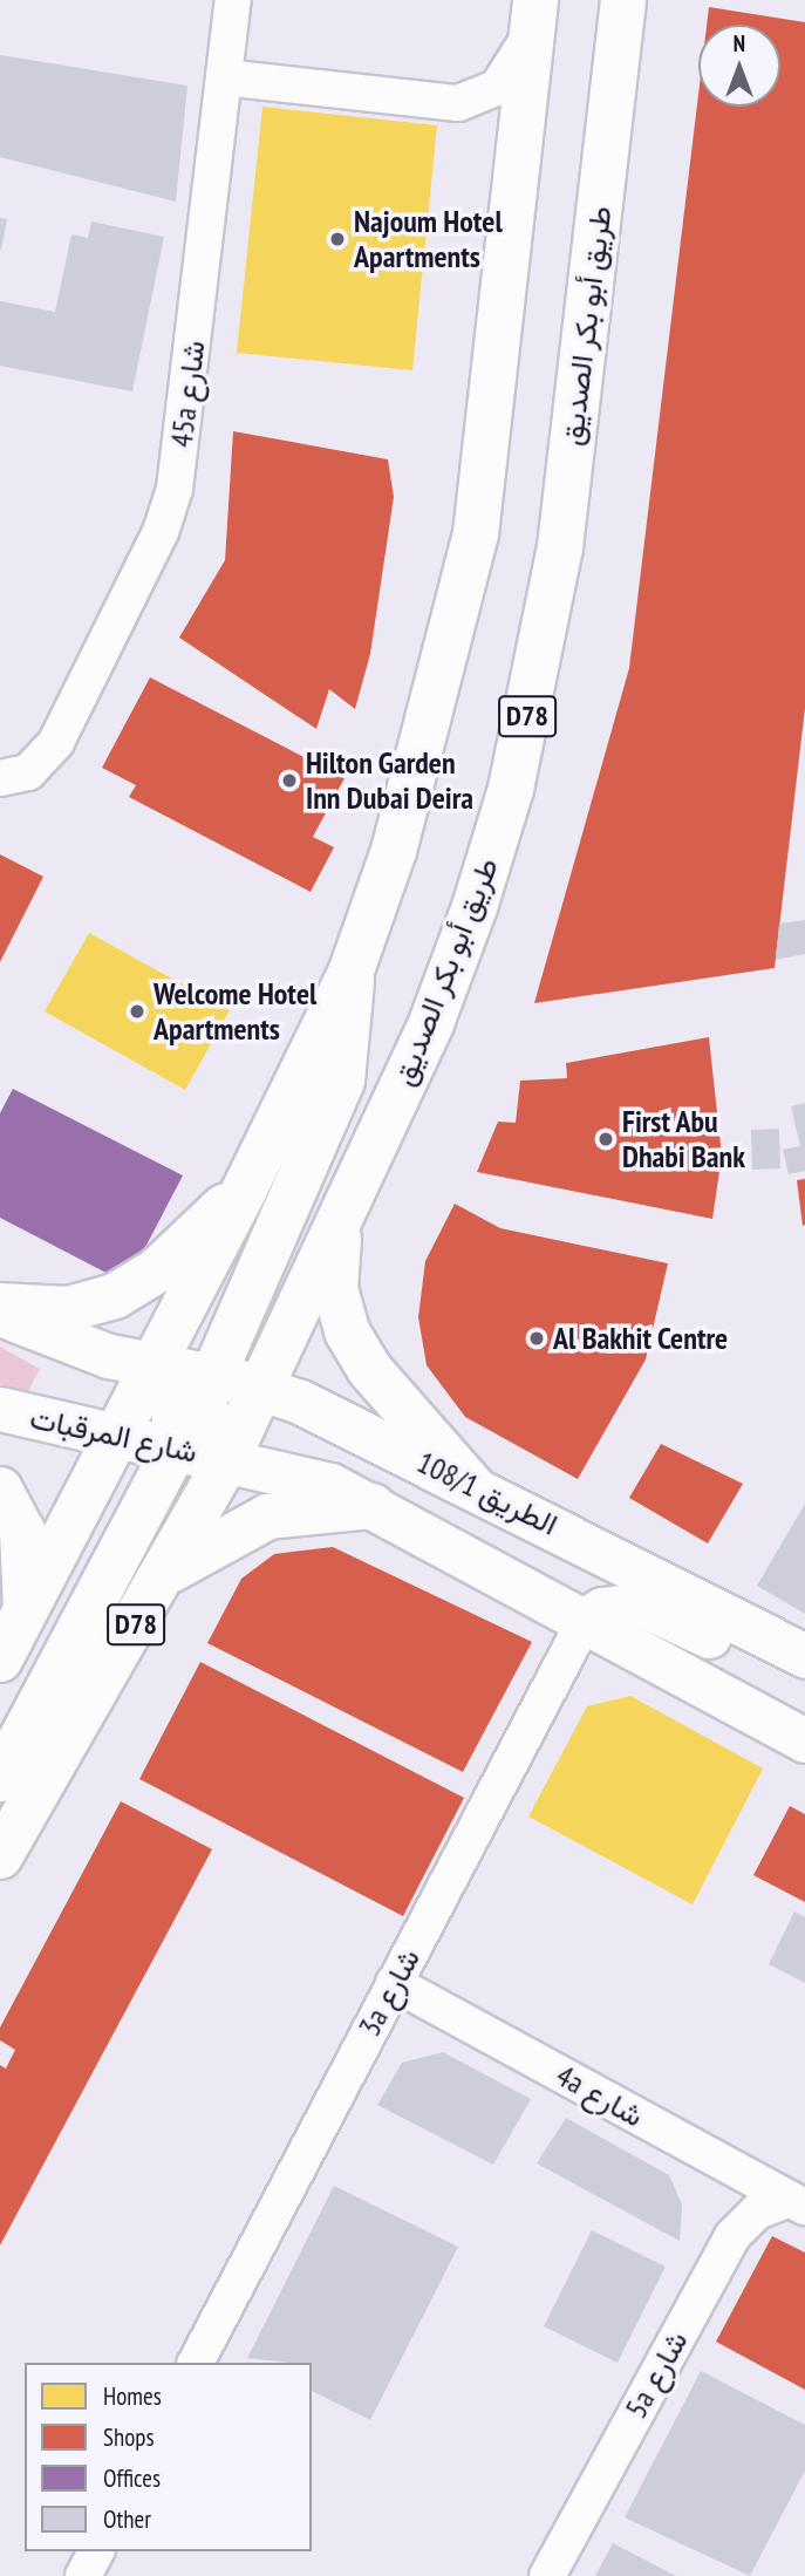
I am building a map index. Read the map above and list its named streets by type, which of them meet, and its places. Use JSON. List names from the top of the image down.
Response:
{
  "streets": {
    "main road": ["طريق أبو بكر الصديق", "D78"],
    "street": [
      "45a شارع",
      "شارع المرقبات",
      "108/1 الطريق",
      "3a شارع",
      "4a شارع",
      "5a شارع"
    ]
  },
  "crossings": [
    ["طريق أبو بكر الصديق", "شارع المرقبات"],
    ["طريق أبو بكر الصديق", "108/1 الطريق"],
    ["شارع المرقبات", "108/1 الطريق"],
    ["108/1 الطريق", "3a شارع"],
    ["3a شارع", "4a شارع"],
    ["4a شارع", "5a شارع"]
  ],
  "places": [
    "Najoum Hotel Apartments",
    "Hilton Garden Inn Dubai Deira",
    "Welcome Hotel Apartments",
    "First Abu Dhabi Bank",
    "Al Bakhit Centre"
  ],
  "legend": [
    "Homes",
    "Shops",
    "Offices",
    "Other"
  ],
  "north": "top"
}
